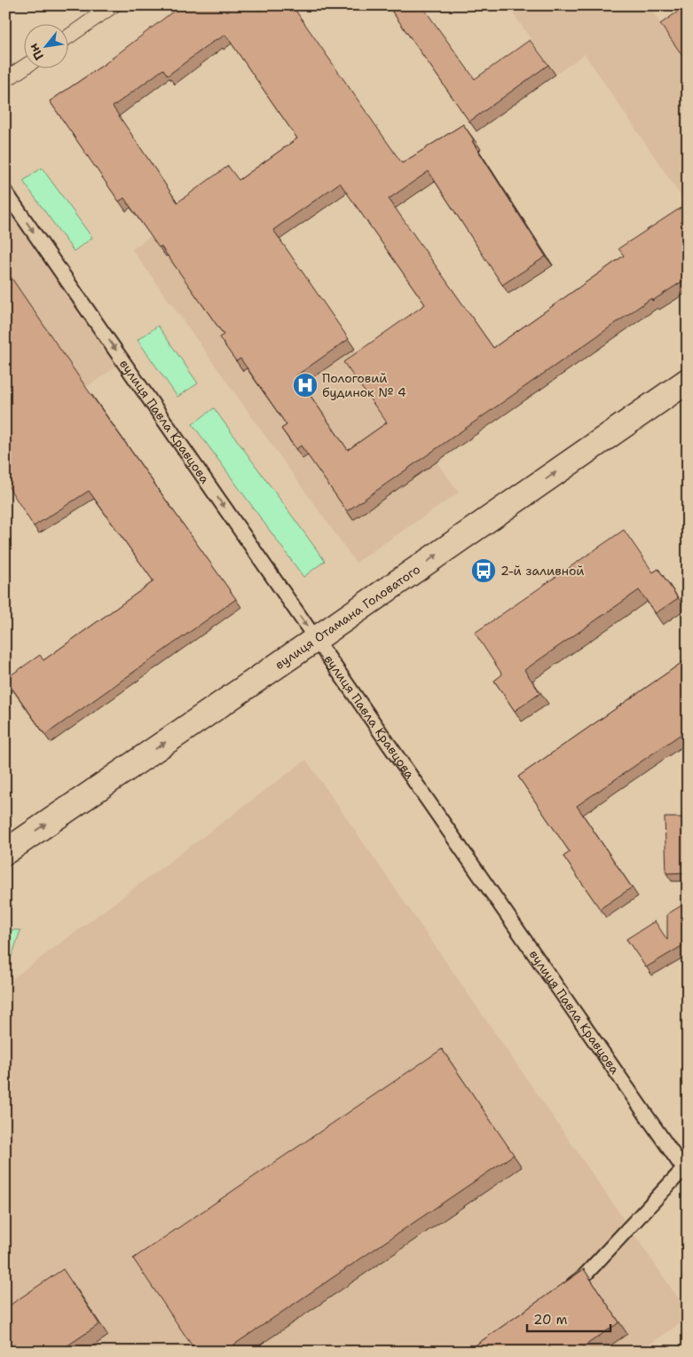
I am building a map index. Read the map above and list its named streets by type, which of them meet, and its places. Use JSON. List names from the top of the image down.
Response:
{
  "streets": {
    "main road": ["вулиця Отамана Головатого"],
    "lane": ["вулиця Павла Кравцова"]
  },
  "crossings": [
    ["вулиця Павла Кравцова", "вулиця Отамана Головатого"]
  ],
  "one_way": ["вулиця Павла Кравцова", "вулиця Отамана Головатого"],
  "places": {
    "hospital": ["Пологовий будинок № 4"],
    "bus stop": ["2-й заливной"]
  },
  "scale_bar": "20 m",
  "north": "bottom left"
}
